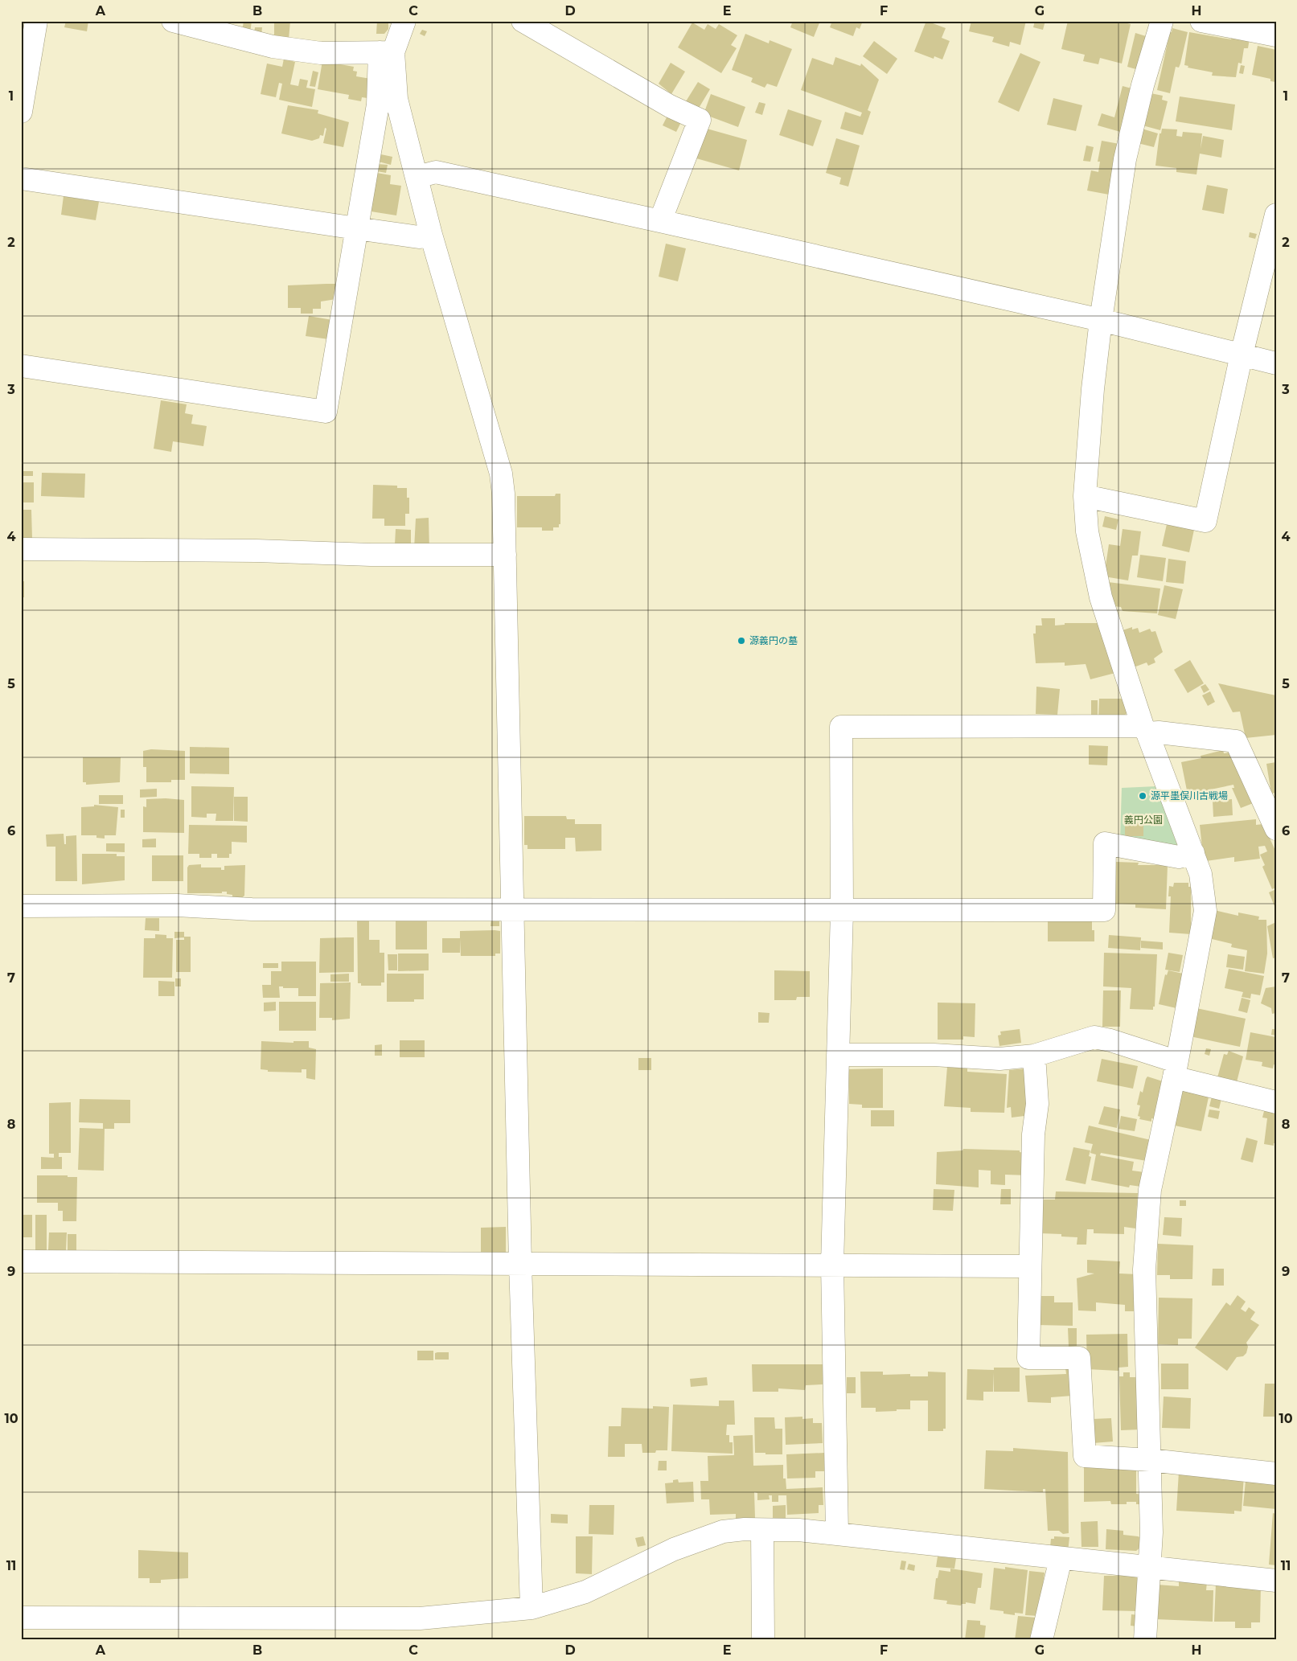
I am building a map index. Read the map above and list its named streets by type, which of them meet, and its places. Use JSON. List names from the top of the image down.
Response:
{
  "parks": ["義円公園"],
  "places": ["源義円の墓", "源平墨俣川古戦場"],
  "grid": {
    "columns": [
      "A",
      "B",
      "C",
      "D",
      "E",
      "F",
      "G",
      "H"
    ],
    "rows": [
      "1",
      "2",
      "3",
      "4",
      "5",
      "6",
      "7",
      "8",
      "9",
      "10",
      "11"
    ]
  }
}
